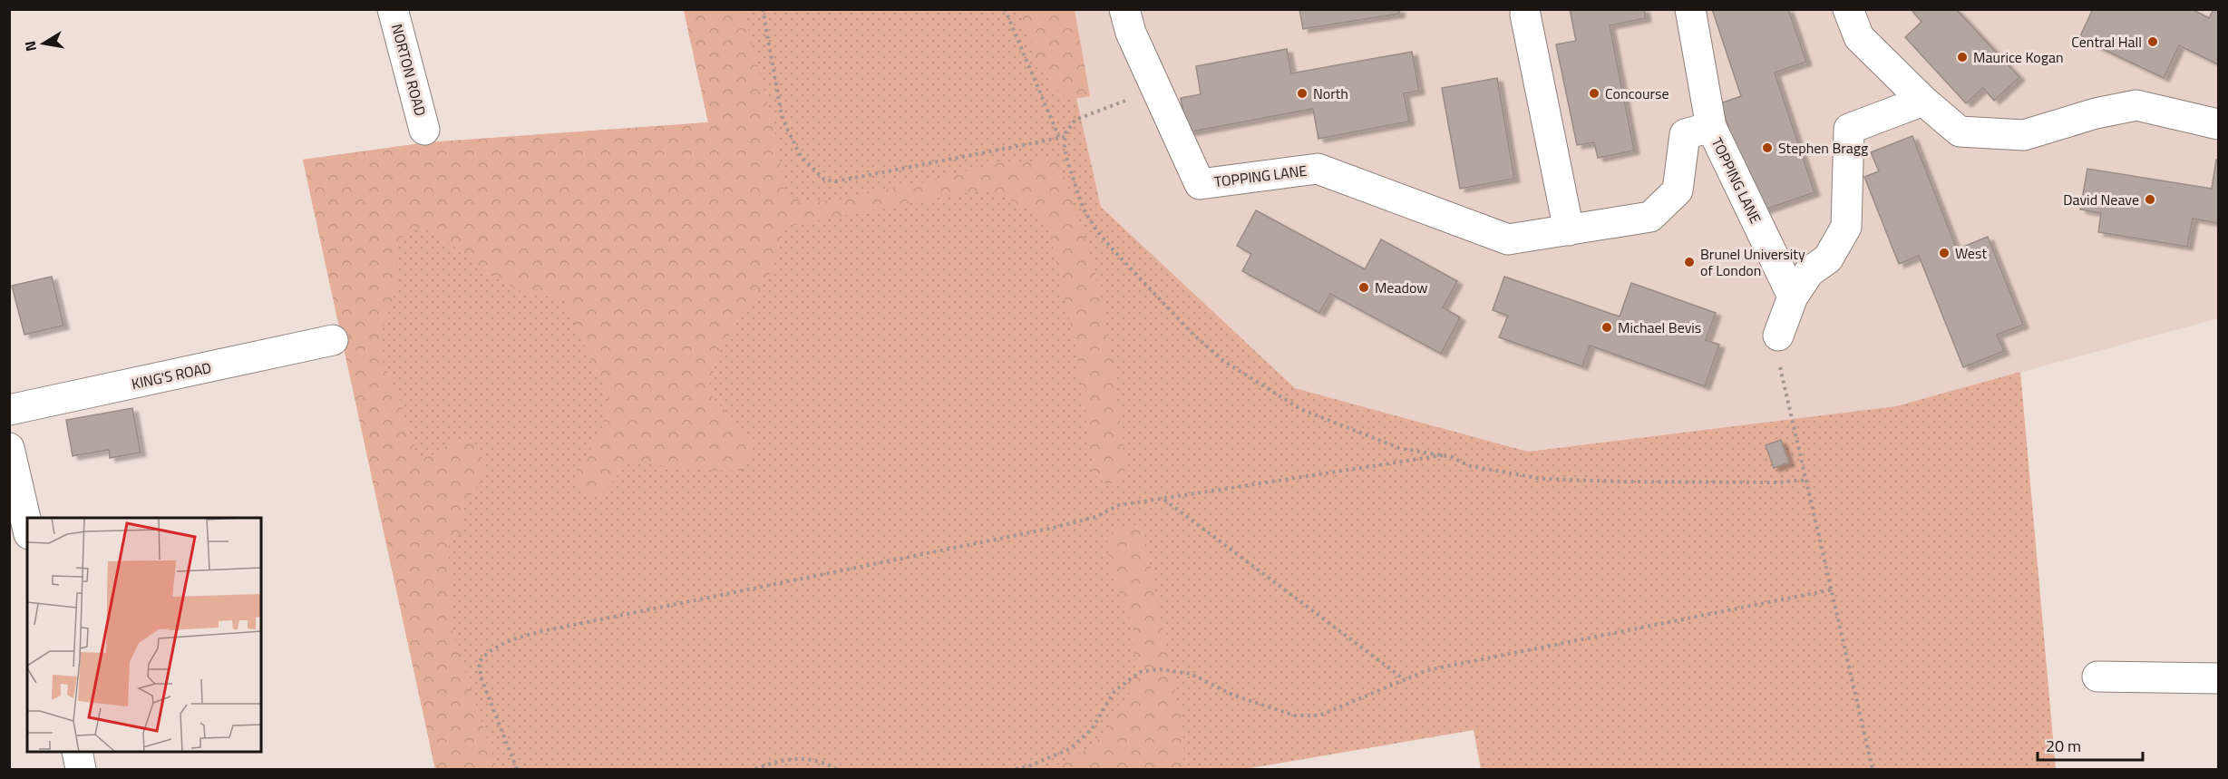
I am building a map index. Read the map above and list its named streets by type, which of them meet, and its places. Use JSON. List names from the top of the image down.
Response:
{
  "streets": {
    "street": ["NORTON ROAD", "TOPPING LANE", "KING'S ROAD"]
  },
  "places": [
    "Central Hall",
    "Maurice Kogan",
    "North",
    "Concourse",
    "Stephen Bragg",
    "David Neave",
    "West",
    "Brunel University of London",
    "Meadow",
    "Michael Bevis"
  ],
  "scale_bar": "20 m",
  "north": "left"
}
